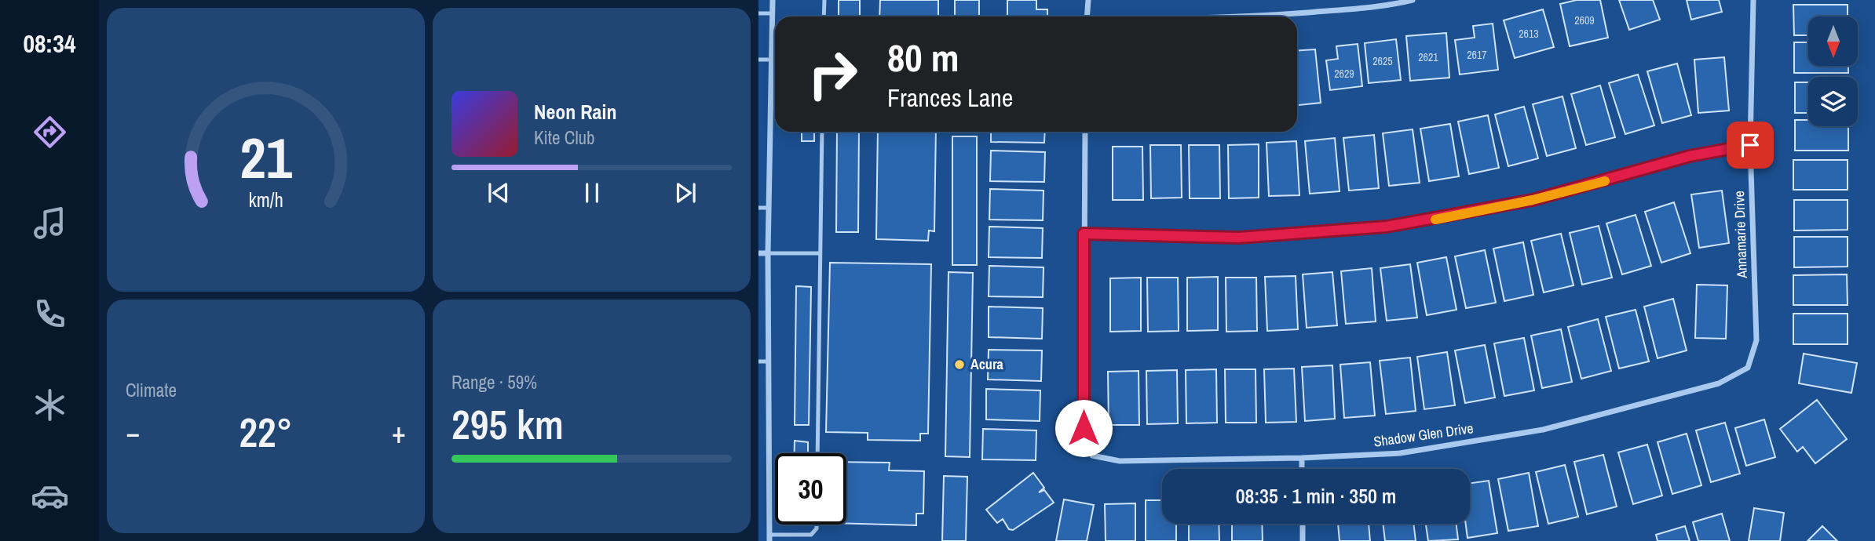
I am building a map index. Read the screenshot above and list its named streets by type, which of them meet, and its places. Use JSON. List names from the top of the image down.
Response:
{
  "streets": {
    "street": ["Annamarie Drive", "Shadow Glen Drive"]
  },
  "crossings": [
    ["Annamarie Drive", "Shadow Glen Drive"]
  ],
  "places": ["Acura"],
  "house_numbers": [
    "2609",
    "2613",
    "2617",
    "2621",
    "2625",
    "2629"
  ],
  "north": "bottom",
  "page": {
    "tabs": "08:34",
    "turn": ["80 m", "Frances Lane"],
    "song": ["Neon Rain", "Kite Club"],
    "tile": [
      "Climate",
      ["Range · 59%", "295 km"]
    ],
    "heat": ["−", "22°", "+"],
    "limit": "30",
    "trip": "08:35 · 1 min · 350 m",
    "gauge": ["21", "km/h"]
  }
}
